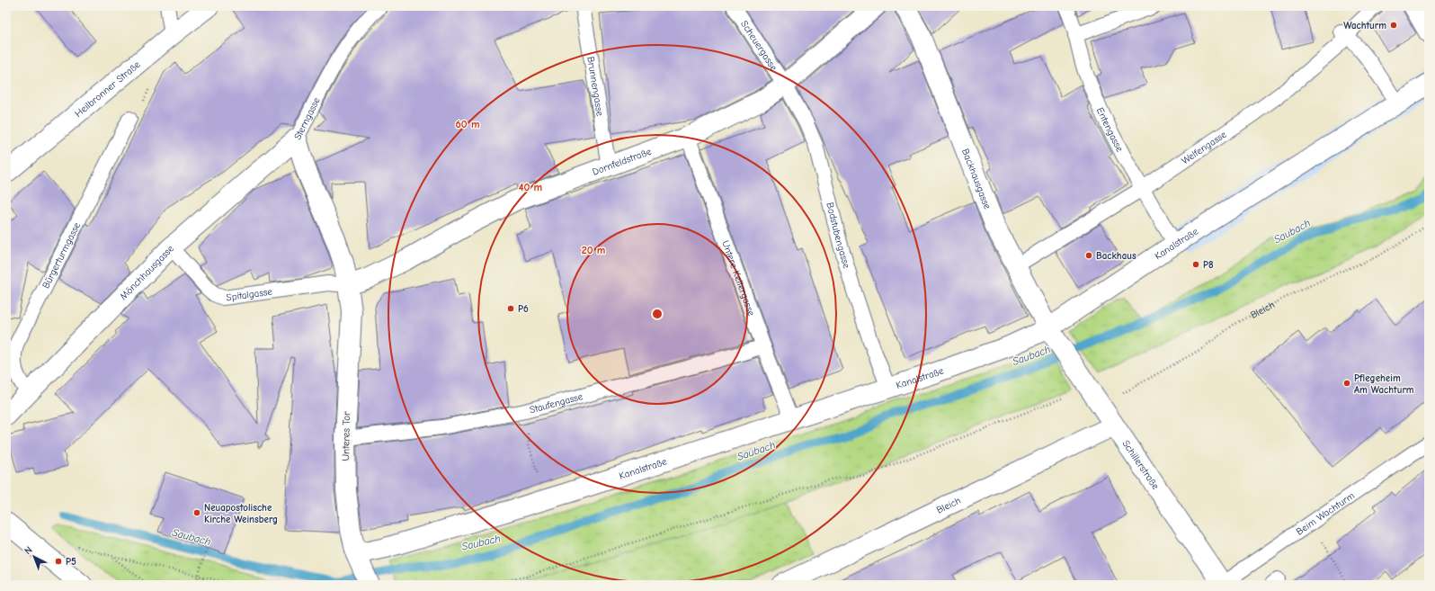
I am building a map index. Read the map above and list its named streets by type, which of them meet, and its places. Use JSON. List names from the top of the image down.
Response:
{
  "streets": {
    "street": [
      "Heilbronner Straße",
      "Sterngasse",
      "Dornfeldstraße",
      "Backhausgasse",
      "Kanalstraße",
      "Mönchhausgasse",
      "Bleich",
      "Unteres Tor",
      "Schillerstraße"
    ],
    "lane": [
      "Scheuergasse",
      "Brunnengasse",
      "Entengasse",
      "Welfengasse",
      "Badstubengasse",
      "Bürgerturmgasse",
      "Untere Keltergasse",
      "Spitalgasse",
      "Staufengasse",
      "Beim Wachturm"
    ]
  },
  "crossings": [
    ["Scheuergasse", "Dornfeldstraße"],
    ["Scheuergasse", "Badstubengasse"],
    ["Brunnengasse", "Dornfeldstraße"],
    ["Sterngasse", "Dornfeldstraße"],
    ["Sterngasse", "Mönchhausgasse"],
    ["Sterngasse", "Spitalgasse"],
    ["Sterngasse", "Unteres Tor"],
    ["Entengasse", "Welfengasse"],
    ["Entengasse", "Kanalstraße"],
    ["Welfengasse", "Backhausgasse"],
    ["Dornfeldstraße", "Badstubengasse"],
    ["Dornfeldstraße", "Untere Keltergasse"],
    ["Dornfeldstraße", "Spitalgasse"],
    ["Dornfeldstraße", "Unteres Tor"],
    ["Backhausgasse", "Kanalstraße"],
    ["Backhausgasse", "Schillerstraße"],
    ["Badstubengasse", "Kanalstraße"],
    ["Kanalstraße", "Untere Keltergasse"],
    ["Kanalstraße", "Unteres Tor"],
    ["Bürgerturmgasse", "Mönchhausgasse"],
    ["Mönchhausgasse", "Spitalgasse"],
    ["Untere Keltergasse", "Staufengasse"],
    ["Spitalgasse", "Unteres Tor"],
    ["Bleich", "Schillerstraße"],
    ["Staufengasse", "Unteres Tor"],
    ["Schillerstraße", "Beim Wachturm"]
  ],
  "water": ["Saubach"],
  "places": [
    "Wachturm",
    "Backhaus",
    "P8",
    "P6",
    "Pflegeheim Am Wachturm",
    "Neuapostolische Kirche Weinsberg",
    "P5"
  ],
  "north": "top left",
  "rings": ["60 m", "40 m", "20 m"]
}
